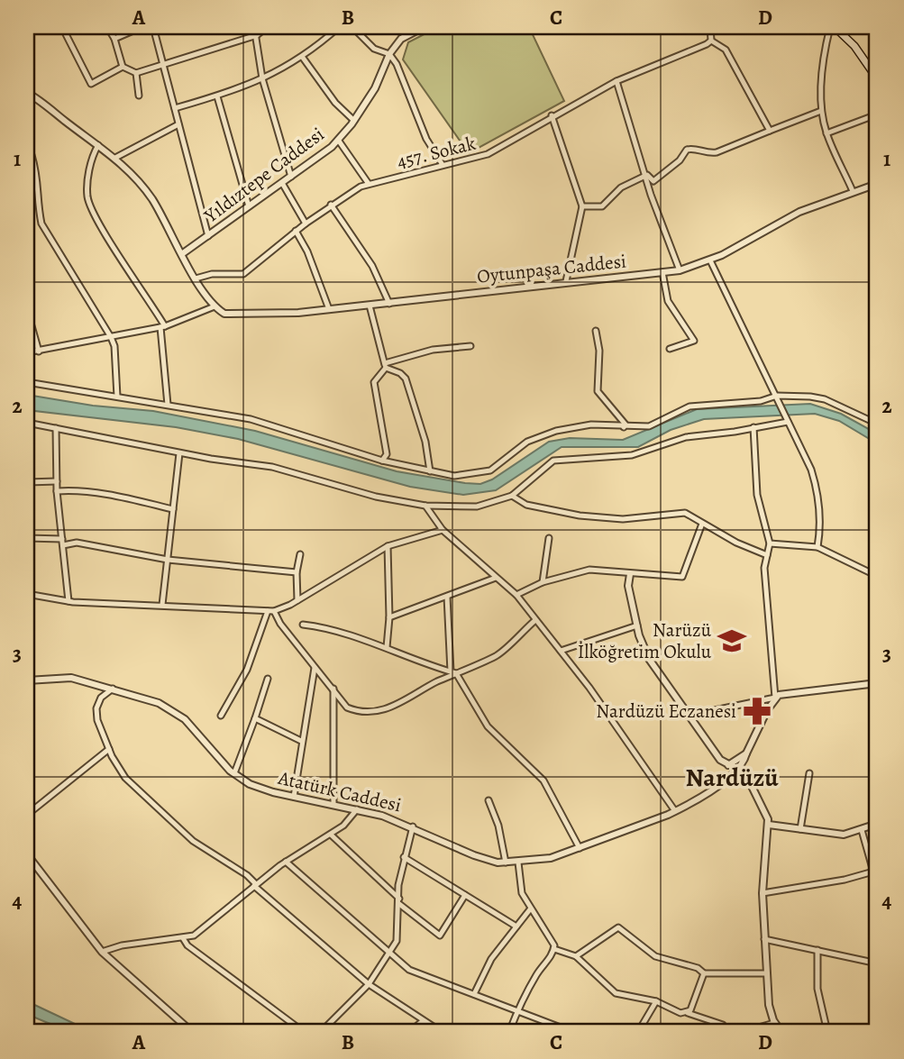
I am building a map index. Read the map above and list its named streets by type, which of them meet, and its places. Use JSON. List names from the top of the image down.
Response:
{
  "streets": {
    "street": [
      "457. Sokak",
      "Yıldıztepe Caddesi",
      "Oytunpaşa Caddesi",
      "Atatürk Caddesi"
    ]
  },
  "districts": ["Nardüzü"],
  "places": {
    "school or university": ["Narüzü İlköğretim Okulu"],
    "pharmacy": ["Nardüzü Eczanesi"]
  },
  "grid": {
    "columns": [
      "A",
      "B",
      "C",
      "D"
    ],
    "rows": [
      "1",
      "2",
      "3",
      "4"
    ]
  }
}
